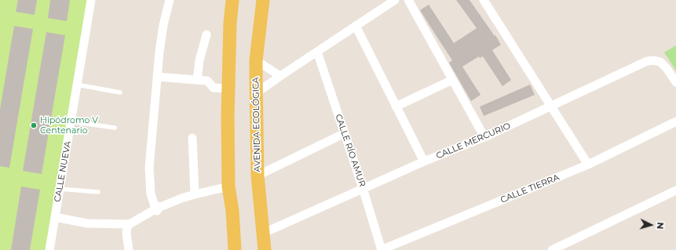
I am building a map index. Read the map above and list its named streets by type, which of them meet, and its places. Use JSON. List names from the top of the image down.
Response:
{
  "streets": {
    "main road": ["AVENIDA ECOLÓGICA"],
    "street": [
      "CALLE MERCURIO",
      "CALLE RÍO AMUR",
      "CALLE NUEVA",
      "CALLE TIERRA"
    ]
  },
  "crossings": [
    ["AVENIDA ECOLÓGICA", "CALLE MERCURIO"],
    ["CALLE MERCURIO", "CALLE RÍO AMUR"],
    ["CALLE RÍO AMUR", "CALLE TIERRA"]
  ],
  "places": ["Hipódromo V Centenario"],
  "north": "right"
}
